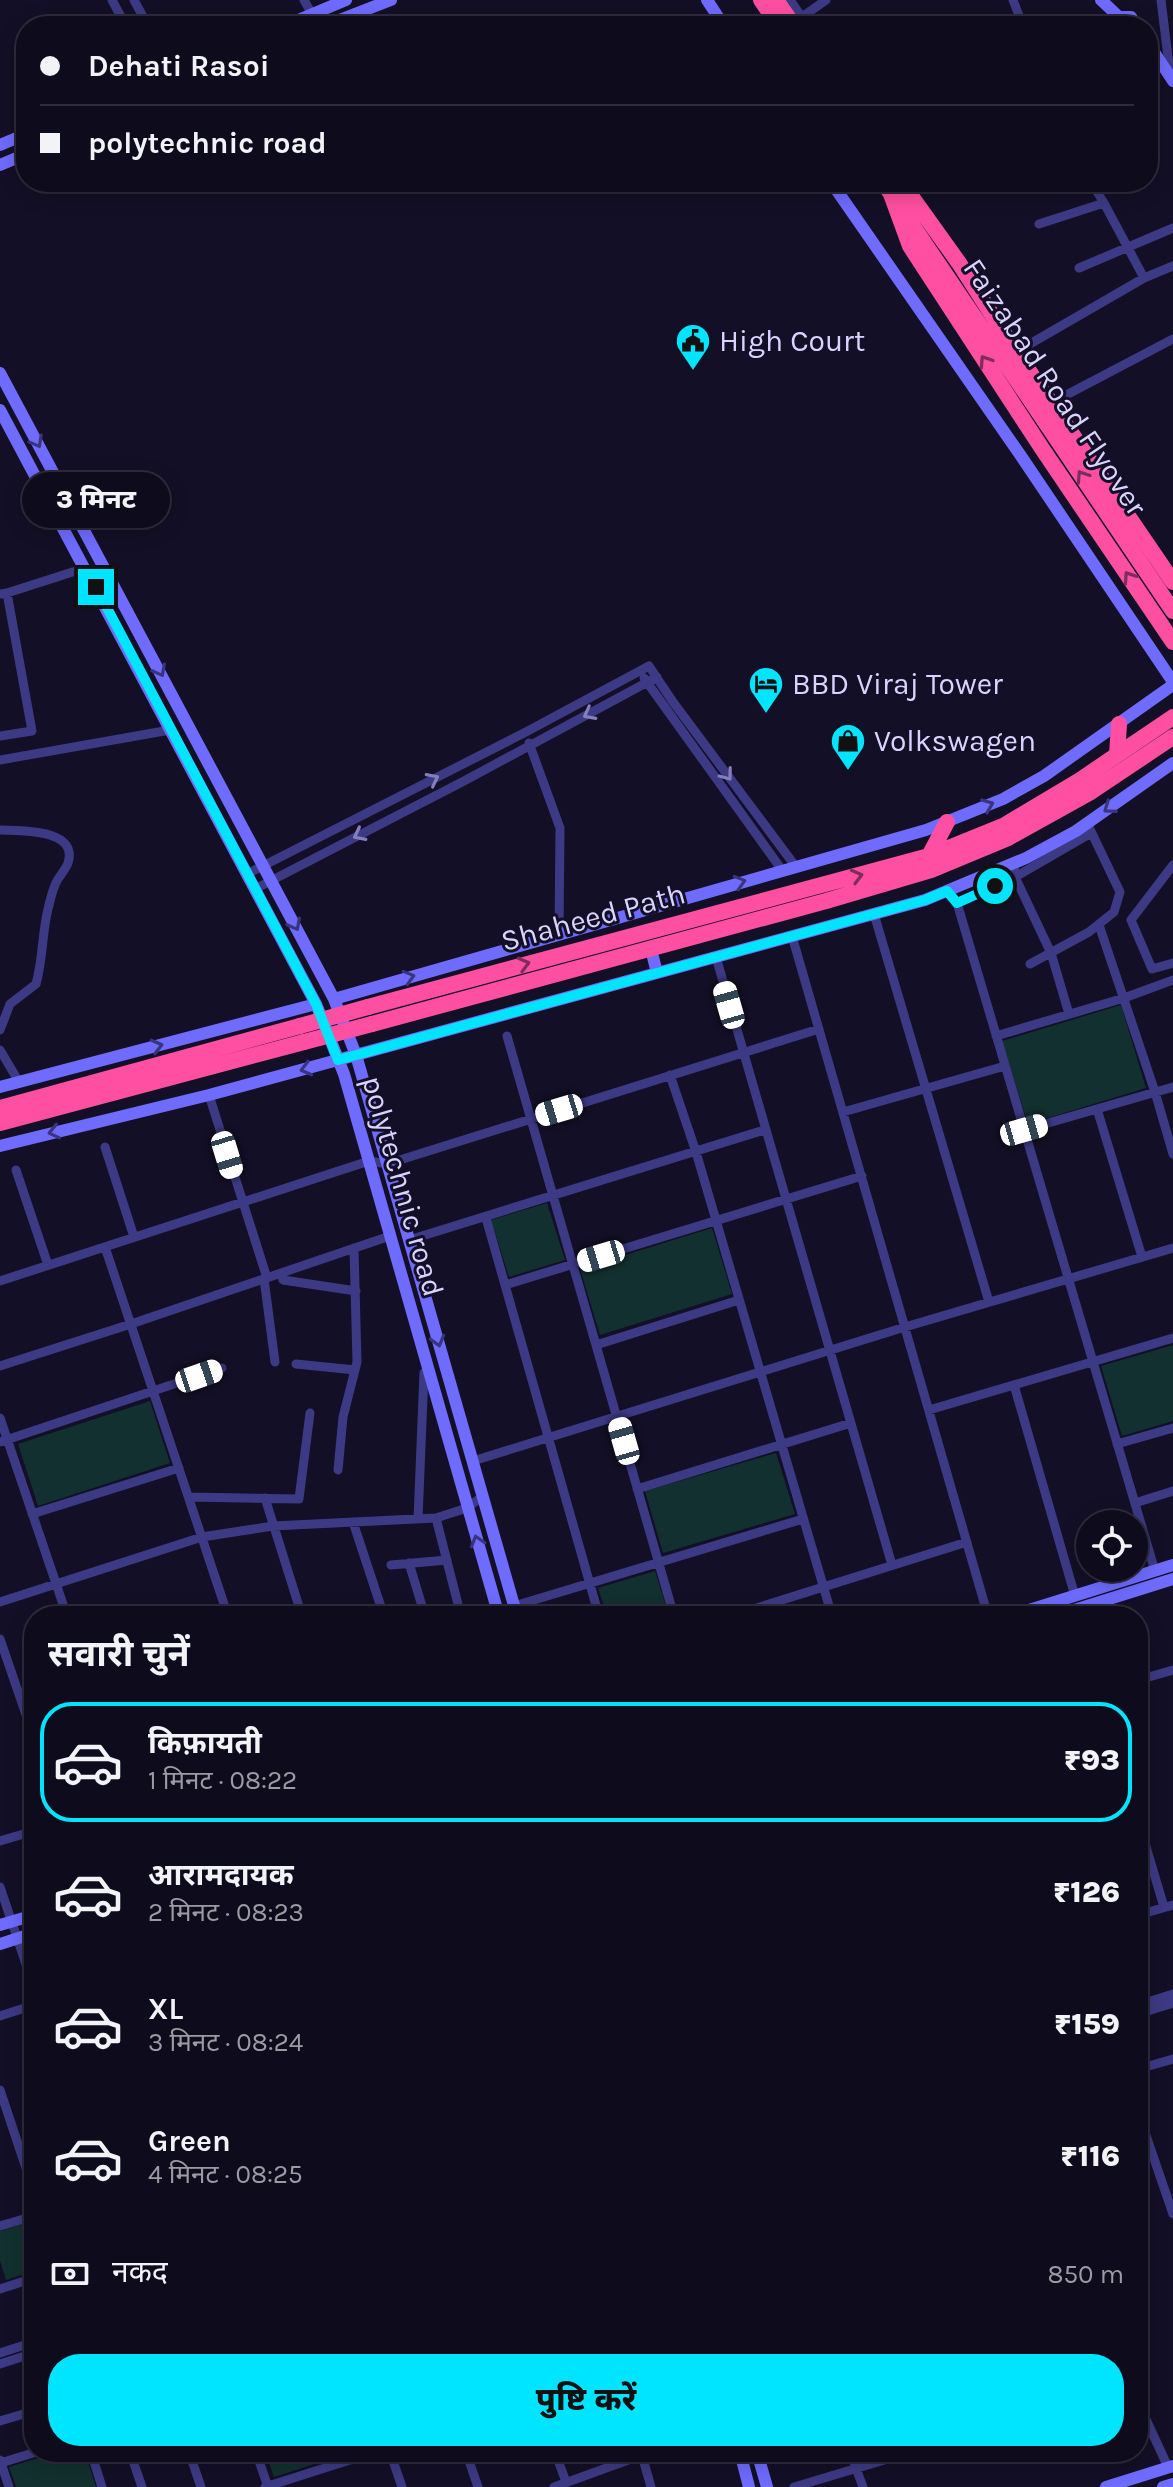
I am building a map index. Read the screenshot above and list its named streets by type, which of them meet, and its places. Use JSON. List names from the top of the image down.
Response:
{
  "streets": {
    "highway": ["Faizabad Road Flyover", "Shaheed Path"],
    "street": ["polytechnic road"]
  },
  "places": {
    "public building": ["High Court"],
    "hotel": ["BBD Viraj Tower"],
    "shop": ["Volkswagen"]
  },
  "page": {
    "banner": ["Dehati Rasoi", "polytechnic road"],
    "bubble": "3 मिनट",
    "heading": "सवारी चुनें",
    "list": [
      {
        "name": "किफ़ायती",
        "note": "1 मिनट · 08:22",
        "value": "₹93"
      },
      {
        "name": "आरामदायक",
        "note": "2 मिनट · 08:23",
        "value": "₹126"
      },
      {
        "name": "XL",
        "note": "3 मिनट · 08:24",
        "value": "₹159"
      },
      {
        "name": "Green",
        "note": "4 मिनट · 08:25",
        "value": "₹116"
      }
    ],
    "pay": ["नकद", "850 m"],
    "buttons": "पुष्टि करें"
  }
}
